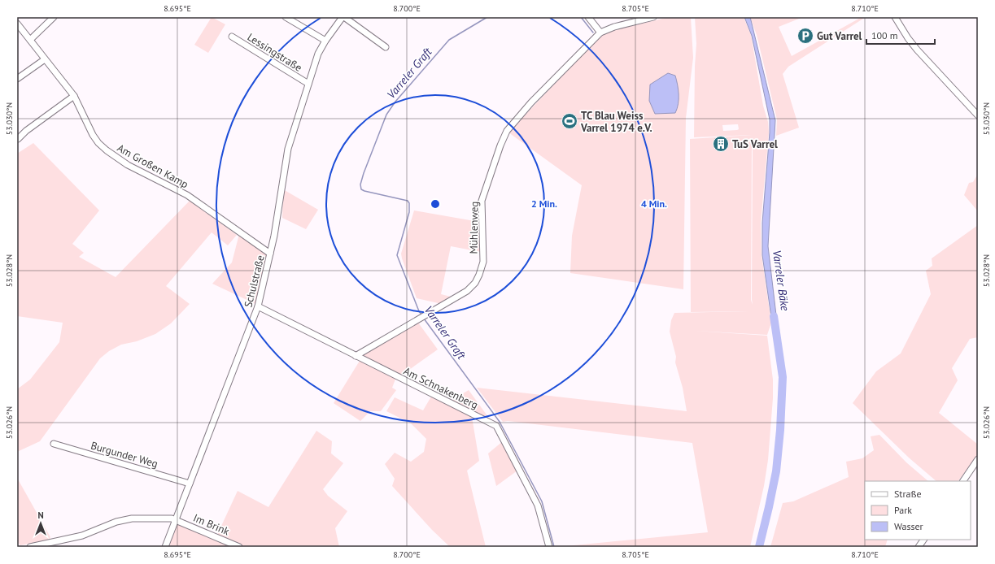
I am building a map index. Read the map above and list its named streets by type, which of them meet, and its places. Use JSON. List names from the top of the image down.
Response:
{
  "streets": {
    "street": [
      "Lessingstraße",
      "Am Großen Kamp",
      "Mühlenweg",
      "Schulstraße",
      "Am Schnakenberg",
      "Burgunder Weg",
      "Im Brink"
    ]
  },
  "crossings": [
    ["Lessingstraße", "Schulstraße"],
    ["Am Großen Kamp", "Schulstraße"],
    ["Mühlenweg", "Am Schnakenberg"],
    ["Schulstraße", "Am Schnakenberg"],
    ["Schulstraße", "Burgunder Weg"],
    ["Schulstraße", "Im Brink"]
  ],
  "water": ["Varreler Graft", "Varreler Bäke"],
  "places": {
    "parking": ["Gut Varrel"],
    "sports": ["TC Blau Weiss Varrel 1974 e.V."],
    "building": ["TuS Varrel"]
  },
  "legend": ["Straße", "Park", "Wasser"],
  "scale_bar": "100 m",
  "north": "top",
  "coordinates": [
    "8.695°E",
    "8.700°E",
    "8.705°E",
    "8.710°E",
    "53.030°N",
    "53.028°N",
    "53.026°N"
  ],
  "rings": ["2 Min.", "4 Min."]
}
